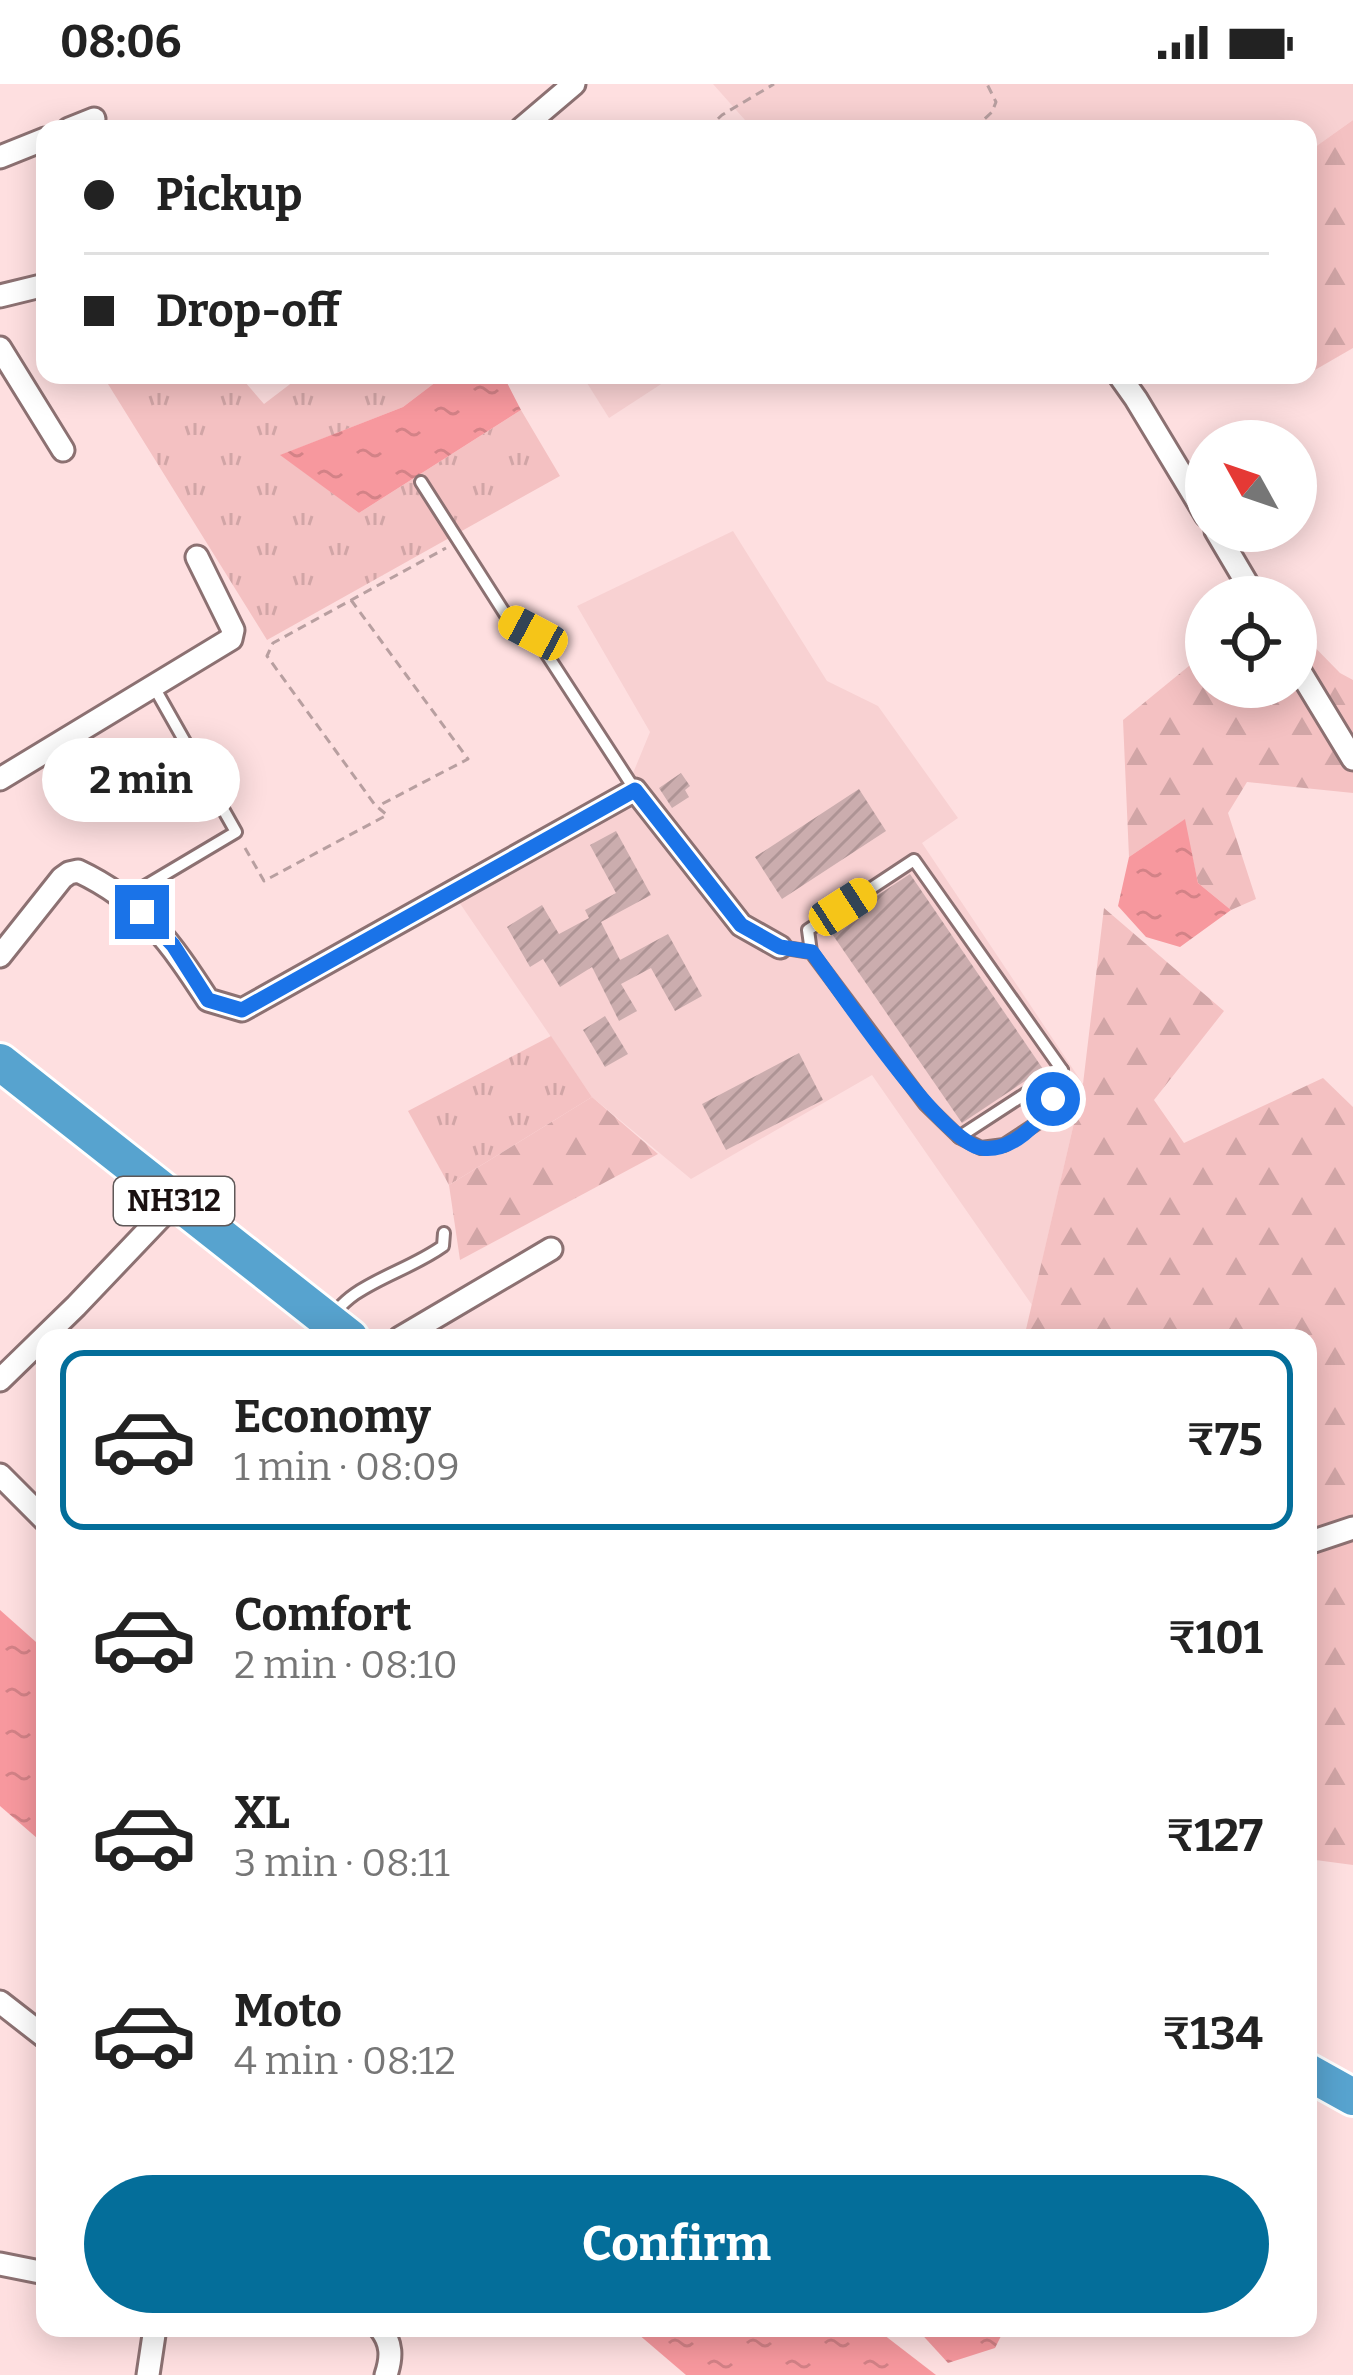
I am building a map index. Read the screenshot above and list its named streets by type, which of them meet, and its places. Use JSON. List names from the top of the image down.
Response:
{
  "streets": {
    "highway": ["NH312"]
  },
  "north": "top left",
  "page": {
    "status": "08:06",
    "banner": ["Pickup", "Drop-off"],
    "bubble": "2 min",
    "list": [
      {
        "name": "Economy",
        "note": "1 min · 08:09",
        "value": "₹75"
      },
      {
        "name": "Comfort",
        "note": "2 min · 08:10",
        "value": "₹101"
      },
      {
        "name": "XL",
        "note": "3 min · 08:11",
        "value": "₹127"
      },
      {
        "name": "Moto",
        "note": "4 min · 08:12",
        "value": "₹134"
      }
    ],
    "buttons": "Confirm"
  }
}
